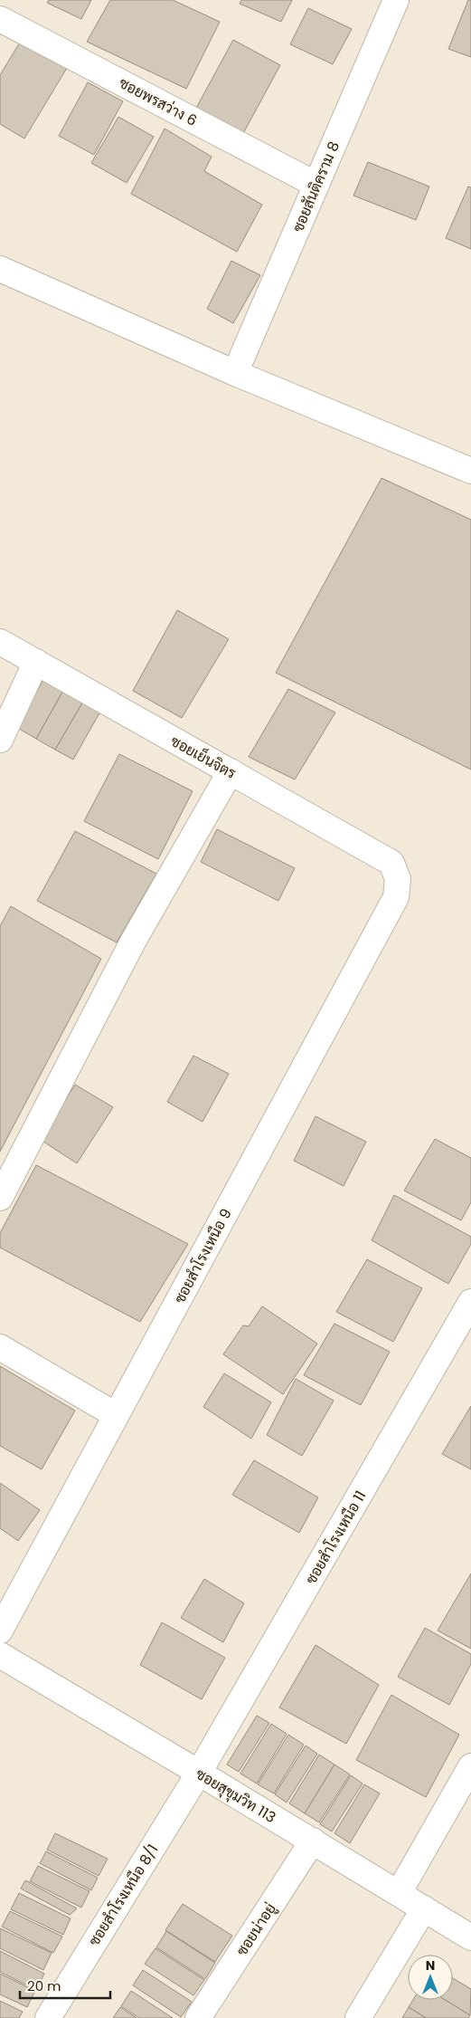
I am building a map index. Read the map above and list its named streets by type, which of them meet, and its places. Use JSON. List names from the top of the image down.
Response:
{
  "streets": {
    "street": [
      "ซอยพรสว่าง 6",
      "ซอยสันติคราม 8",
      "ซอยเย็นจิตร",
      "ซอยสำโรงเหนือ 9",
      "ซอยสำโรงเหนือ 11",
      "ซอยสุขุมวิท 113",
      "ซอยสำโรงเหนือ 8/1",
      "ซอยน่าอยู่"
    ]
  },
  "crossings": [
    ["ซอยพรสว่าง 6", "ซอยสันติคราม 8"],
    ["ซอยเย็นจิตร", "ซอยสำโรงเหนือ 9"],
    ["ซอยสำโรงเหนือ 11", "ซอยสุขุมวิท 113"],
    ["ซอยสำโรงเหนือ 11", "ซอยสำโรงเหนือ 8/1"],
    ["ซอยสุขุมวิท 113", "ซอยสำโรงเหนือ 8/1"],
    ["ซอยสุขุมวิท 113", "ซอยน่าอยู่"]
  ],
  "scale_bar": "20 m",
  "north": "top"
}
